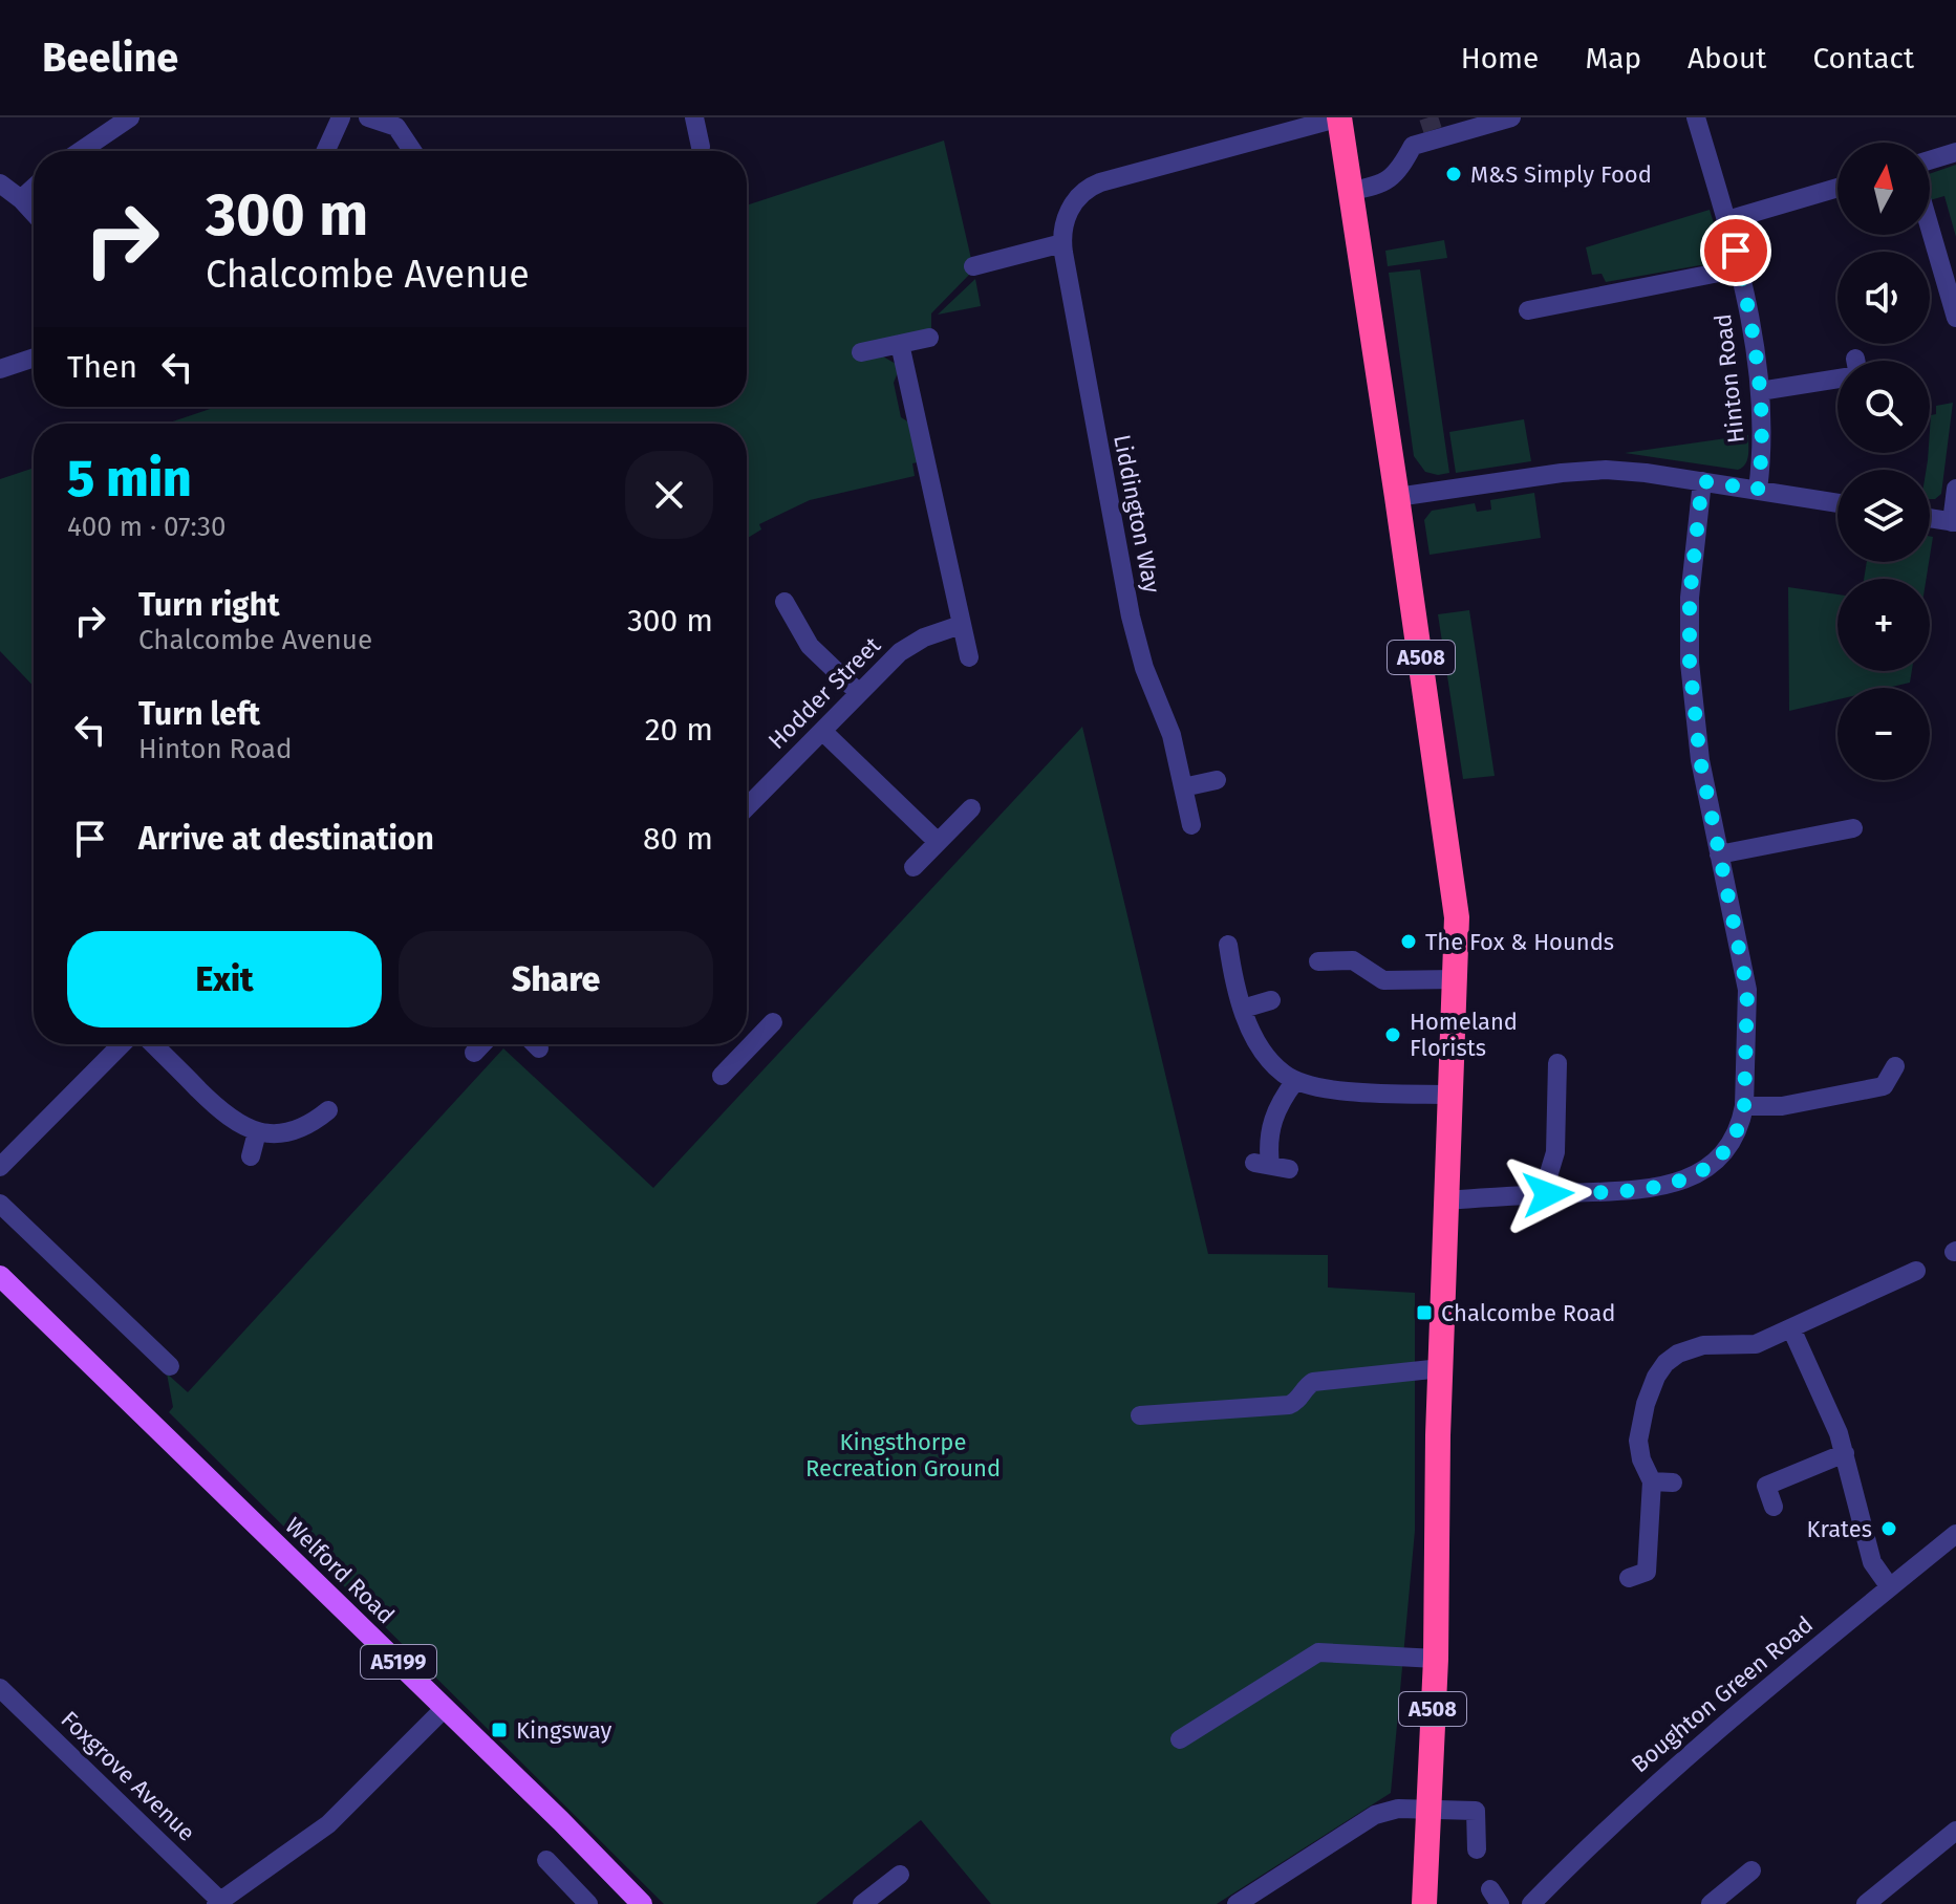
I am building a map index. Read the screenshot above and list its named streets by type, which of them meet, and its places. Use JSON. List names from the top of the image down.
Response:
{
  "streets": {
    "highway": ["A508"],
    "main road": ["Welford Road", "A5199"],
    "street": [
      "Hinton Road",
      "Liddington Way",
      "Hodder Street",
      "Boughton Green Road",
      "Foxgrove Avenue"
    ]
  },
  "crossings": [
    ["Liddington Way", "A508"]
  ],
  "parks": ["Kingsthorpe Recreation Ground"],
  "places": {
    "other": [
      "M&S Simply Food",
      "The Fox & Hounds",
      "Homeland Florists",
      "Krates"
    ],
    "transit": ["Chalcombe Road", "Kingsway"]
  },
  "north": "top",
  "page": {
    "header": "Beeline",
    "nav": [
      "Home",
      "Map",
      "About",
      "Contact"
    ],
    "map_buttons": ["+", "−"],
    "turn": ["300 m", "Chalcombe Avenue"],
    "then": "Then",
    "heading": ["5 min", "400 m · 07:30"],
    "list": [
      {
        "name": "Turn right",
        "note": "Chalcombe Avenue",
        "value": "300 m"
      },
      {
        "name": "Turn left",
        "note": "Hinton Road",
        "value": "20 m"
      },
      {
        "name": "Arrive at destination",
        "value": "80 m"
      }
    ],
    "buttons": ["Exit", "Share"]
  }
}
